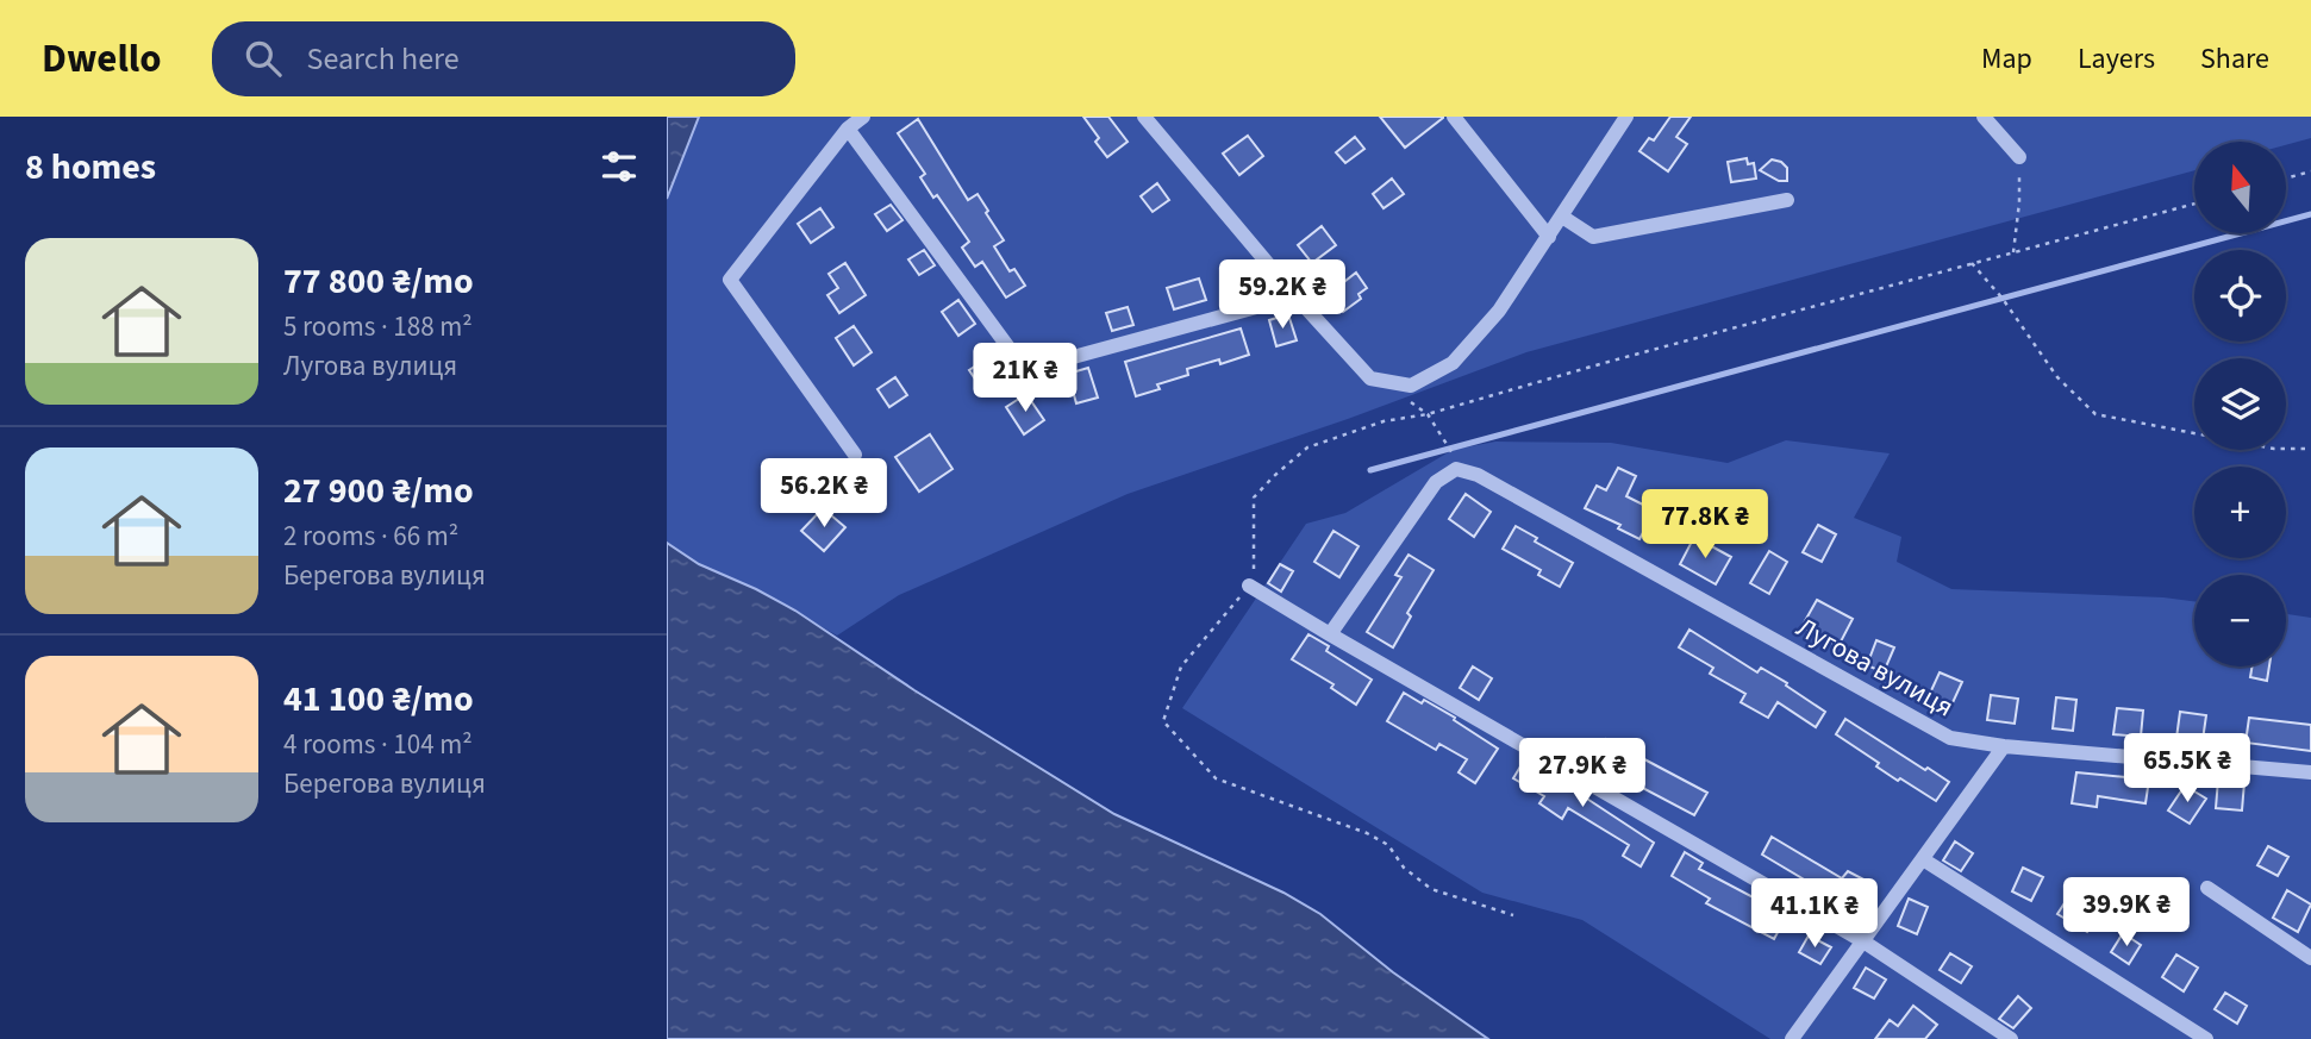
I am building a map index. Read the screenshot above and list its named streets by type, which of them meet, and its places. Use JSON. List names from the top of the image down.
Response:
{
  "streets": {
    "street": ["Лугова вулиця"]
  },
  "north": "top",
  "page": {
    "header": "Dwello",
    "search": "Search here",
    "nav": ["Map", "Layers", "Share"],
    "heading": "8 homes",
    "map_buttons": ["+", "−"],
    "list": [
      {
        "name": "77 800 ₴/mo",
        "note": "5 rooms · 188 m² · Лугова вулиця"
      },
      {
        "name": "27 900 ₴/mo",
        "note": "2 rooms · 66 m² · Берегова вулиця"
      },
      {
        "name": "41 100 ₴/mo",
        "note": "4 rooms · 104 m² · Берегова вулиця"
      }
    ],
    "price": [
      "59.2K ₴",
      "21K ₴",
      "56.2K ₴",
      "77.8K ₴",
      "65.5K ₴",
      "27.9K ₴",
      "39.9K ₴",
      "41.1K ₴"
    ]
  }
}
